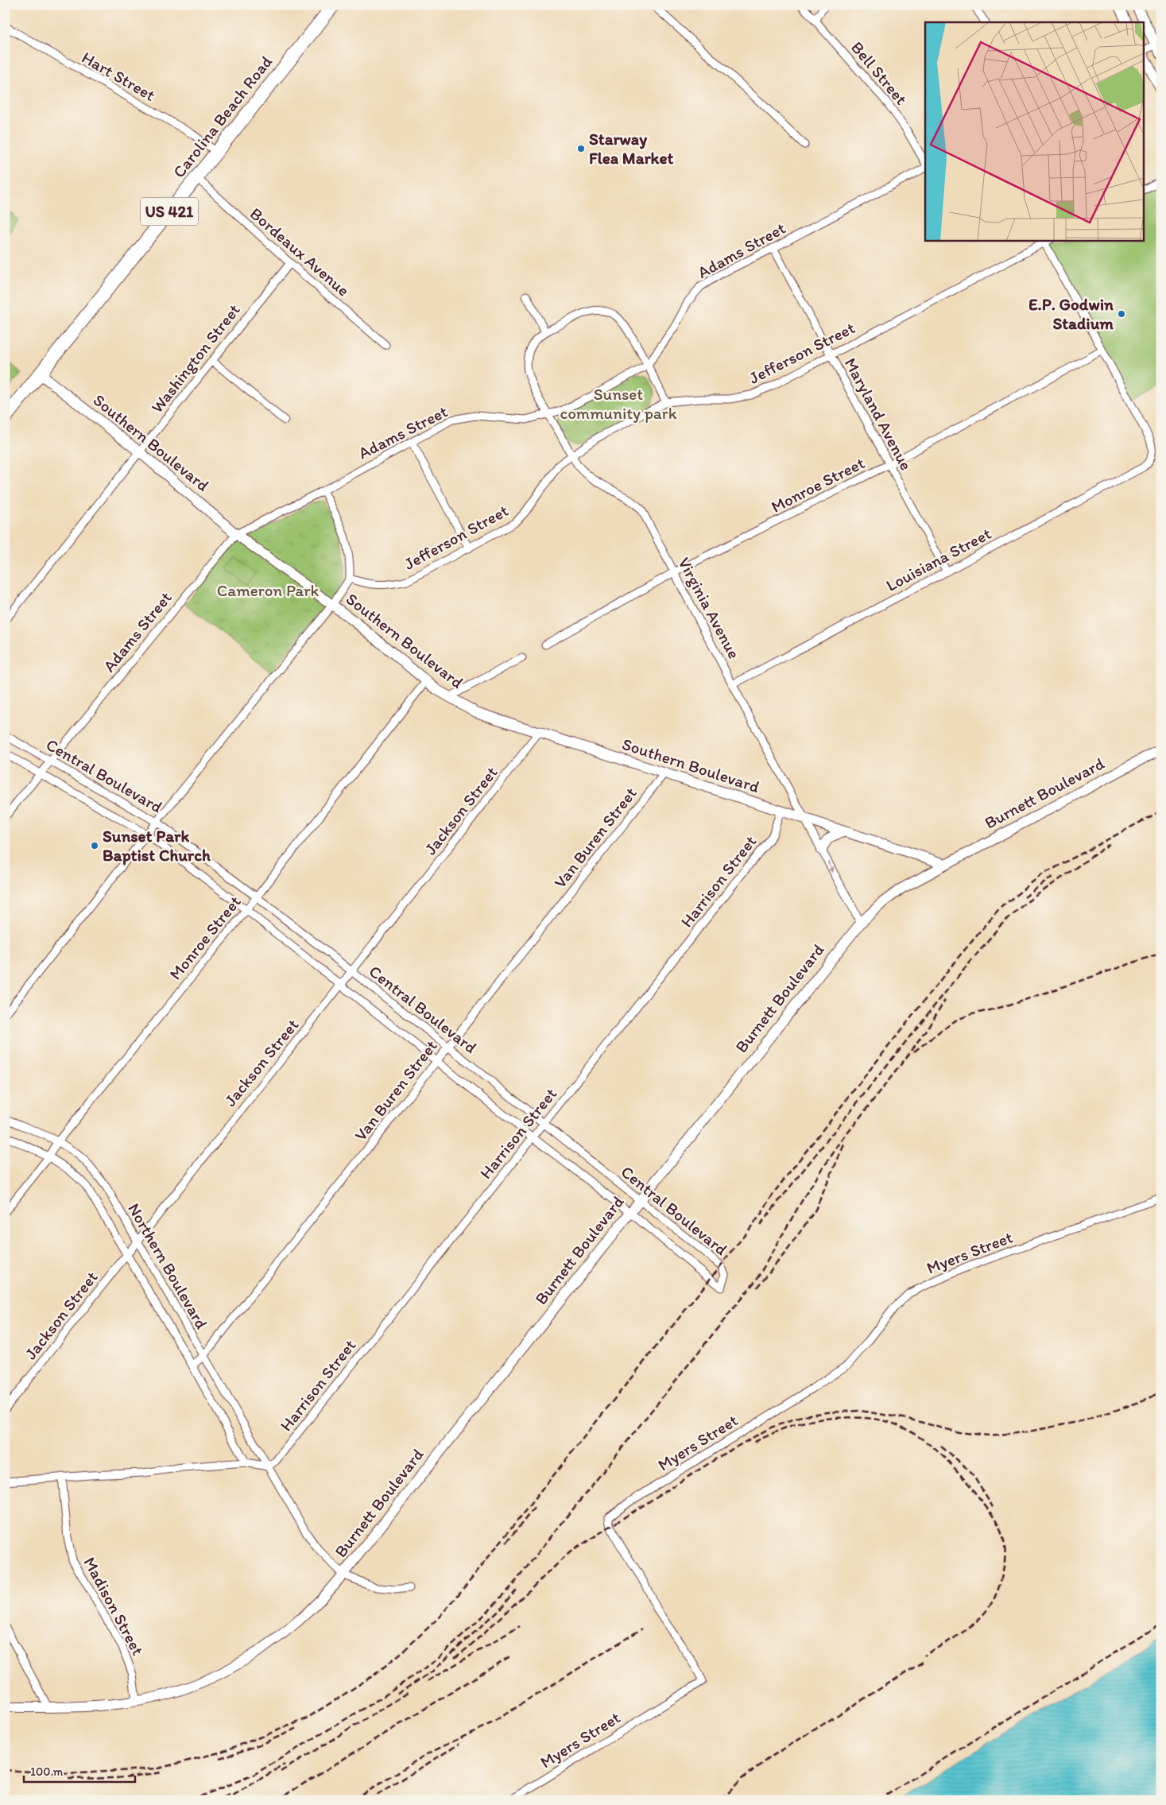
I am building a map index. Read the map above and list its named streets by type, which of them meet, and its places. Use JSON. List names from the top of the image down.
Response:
{
  "streets": {
    "highway": ["Carolina Beach Road", "US 421"],
    "main road": ["Southern Boulevard", "Burnett Boulevard"],
    "street": [
      "Bell Street",
      "Hart Street",
      "Adams Street",
      "Bordeaux Avenue",
      "Jefferson Street",
      "Washington Street",
      "Maryland Avenue",
      "Monroe Street",
      "Louisiana Street",
      "Virginia Avenue",
      "Central Boulevard",
      "Jackson Street",
      "Van Buren Street",
      "Harrison Street",
      "Myers Street",
      "Northern Boulevard",
      "Madison Street"
    ]
  },
  "crossings": [
    ["Hart Street", "Carolina Beach Road"],
    ["Carolina Beach Road", "Bordeaux Avenue"],
    ["Carolina Beach Road", "Southern Boulevard"],
    ["Adams Street", "Maryland Avenue"],
    ["Adams Street", "Southern Boulevard"],
    ["Adams Street", "Virginia Avenue"],
    ["Adams Street", "Central Boulevard"],
    ["Bordeaux Avenue", "Washington Street"],
    ["Jefferson Street", "Maryland Avenue"],
    ["Jefferson Street", "Virginia Avenue"],
    ["Washington Street", "Southern Boulevard"],
    ["Maryland Avenue", "Monroe Street"],
    ["Maryland Avenue", "Louisiana Street"],
    ["Southern Boulevard", "Monroe Street"],
    ["Southern Boulevard", "Virginia Avenue"],
    ["Southern Boulevard", "Burnett Boulevard"],
    ["Southern Boulevard", "Jackson Street"],
    ["Southern Boulevard", "Van Buren Street"],
    ["Southern Boulevard", "Harrison Street"],
    ["Monroe Street", "Louisiana Street"],
    ["Monroe Street", "Virginia Avenue"],
    ["Monroe Street", "Central Boulevard"],
    ["Monroe Street", "Northern Boulevard"],
    ["Louisiana Street", "Virginia Avenue"],
    ["Virginia Avenue", "Burnett Boulevard"],
    ["Central Boulevard", "Burnett Boulevard"],
    ["Central Boulevard", "Jackson Street"],
    ["Central Boulevard", "Van Buren Street"],
    ["Central Boulevard", "Harrison Street"],
    ["Burnett Boulevard", "Northern Boulevard"],
    ["Burnett Boulevard", "Madison Street"],
    ["Jackson Street", "Northern Boulevard"],
    ["Van Buren Street", "Northern Boulevard"],
    ["Harrison Street", "Northern Boulevard"]
  ],
  "parks": ["Sunset community park", "Cameron Park"],
  "places": ["Starway Flea Market", "E.P. Godwin Stadium", "Sunset Park Baptist Church"],
  "scale_bar": "100 m"
}
